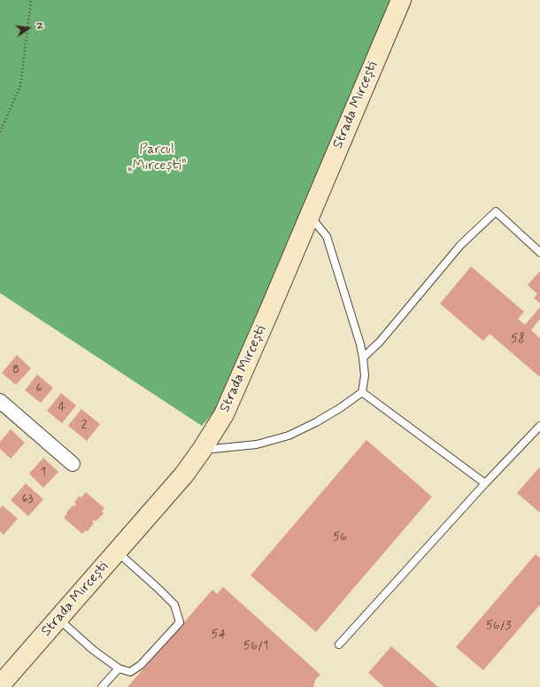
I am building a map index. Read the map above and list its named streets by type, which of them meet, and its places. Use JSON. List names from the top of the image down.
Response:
{
  "streets": {
    "main road": ["Strada Mircești"]
  },
  "parks": ["Parcul „Mircești”"],
  "house_numbers": [
    "58",
    "8",
    "6",
    "4",
    "2",
    "1",
    "63",
    "56",
    "56/3",
    "54",
    "56/1"
  ],
  "north": "right"
}
